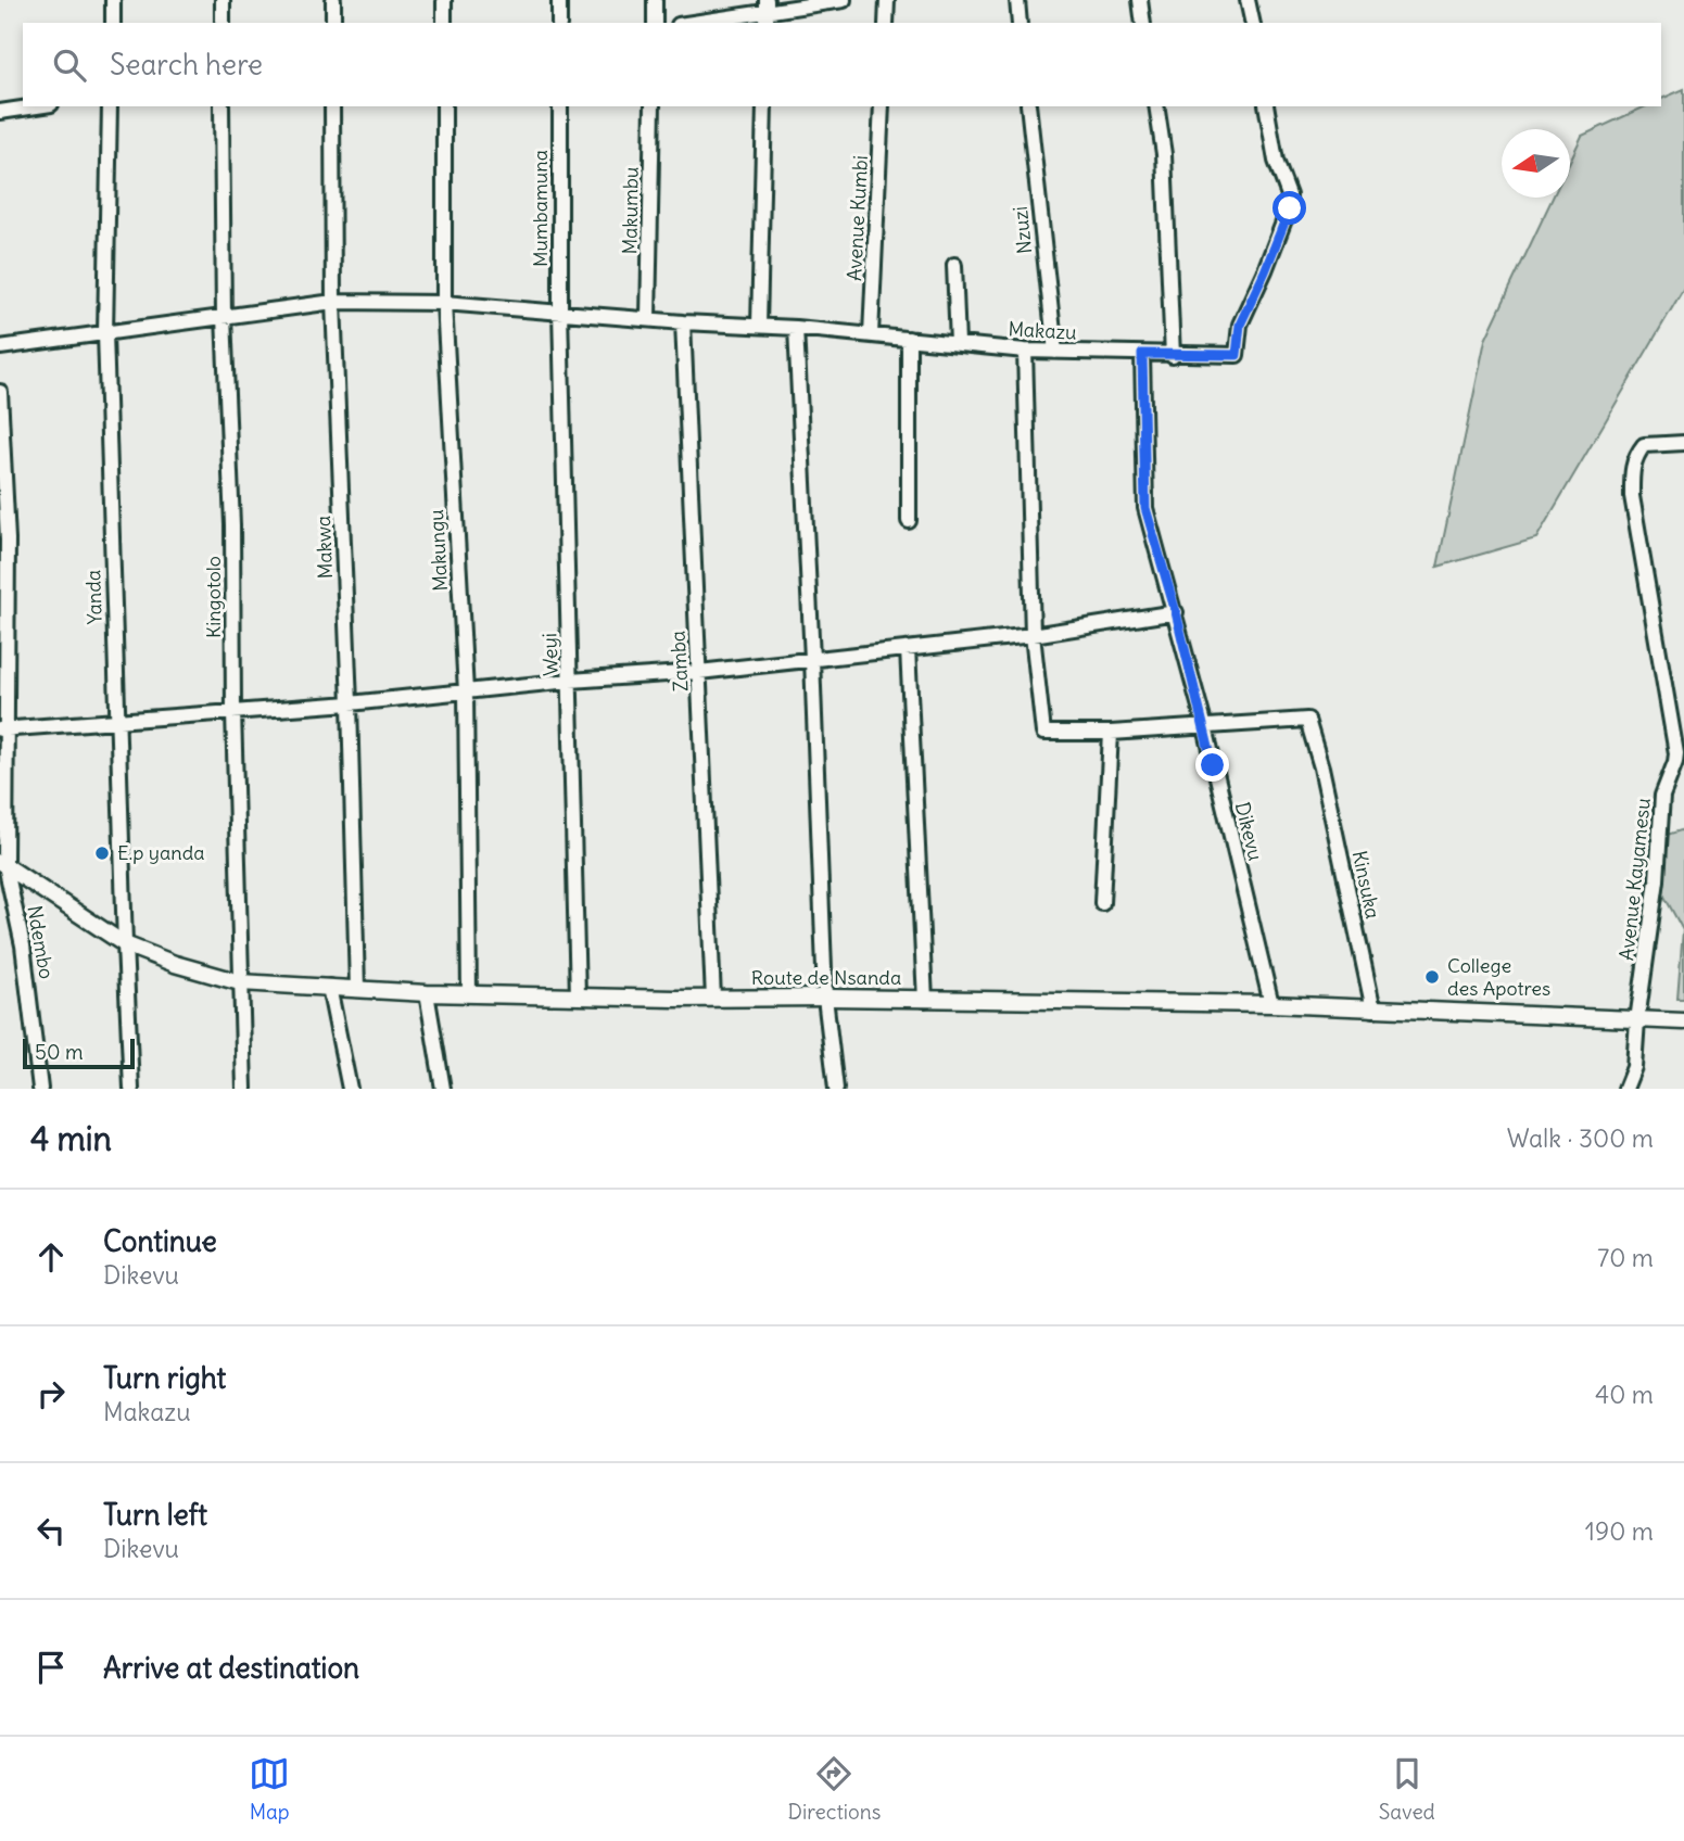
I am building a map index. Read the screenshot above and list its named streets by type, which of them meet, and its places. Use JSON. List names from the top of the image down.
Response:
{
  "streets": {
    "street": [
      "Mumbamuna",
      "Makumbu",
      "Avenue Kumbi",
      "Nzuzi",
      "Makazu",
      "Makwa",
      "Makungu",
      "Yanda",
      "Kingotolo",
      "Weyi",
      "Zamba",
      "Dikevu",
      "Avenue Kayamesu",
      "Kinsuka",
      "Ndembo",
      "Route de Nsanda"
    ]
  },
  "crossings": [
    ["Mumbamuna", "Makazu"],
    ["Mumbamuna", "Weyi"],
    ["Makumbu", "Makazu"],
    ["Avenue Kumbi", "Makazu"],
    ["Nzuzi", "Makazu"],
    ["Makazu", "Makwa"],
    ["Makazu", "Makungu"],
    ["Makazu", "Yanda"],
    ["Makazu", "Kingotolo"],
    ["Makazu", "Weyi"],
    ["Makazu", "Zamba"],
    ["Makazu", "Dikevu"],
    ["Makwa", "Route de Nsanda"],
    ["Makungu", "Route de Nsanda"],
    ["Yanda", "Route de Nsanda"],
    ["Kingotolo", "Route de Nsanda"],
    ["Weyi", "Route de Nsanda"],
    ["Zamba", "Route de Nsanda"],
    ["Dikevu", "Kinsuka"],
    ["Dikevu", "Route de Nsanda"],
    ["Avenue Kayamesu", "Route de Nsanda"],
    ["Kinsuka", "Route de Nsanda"],
    ["Ndembo", "Route de Nsanda"]
  ],
  "places": ["E.p yanda", "College des Apotres"],
  "scale_bar": "50 m",
  "north": "left",
  "page": {
    "search": "Search here",
    "scale": "50 m",
    "heading": ["4 min", "Walk · 300 m"],
    "list": [
      ["Continue", "Dikevu", "70 m"],
      ["Turn right", "Makazu", "40 m"],
      ["Turn left", "Dikevu", "190 m"],
      "Arrive at destination"
    ],
    "nav": ["Map", "Directions", "Saved"]
  }
}
